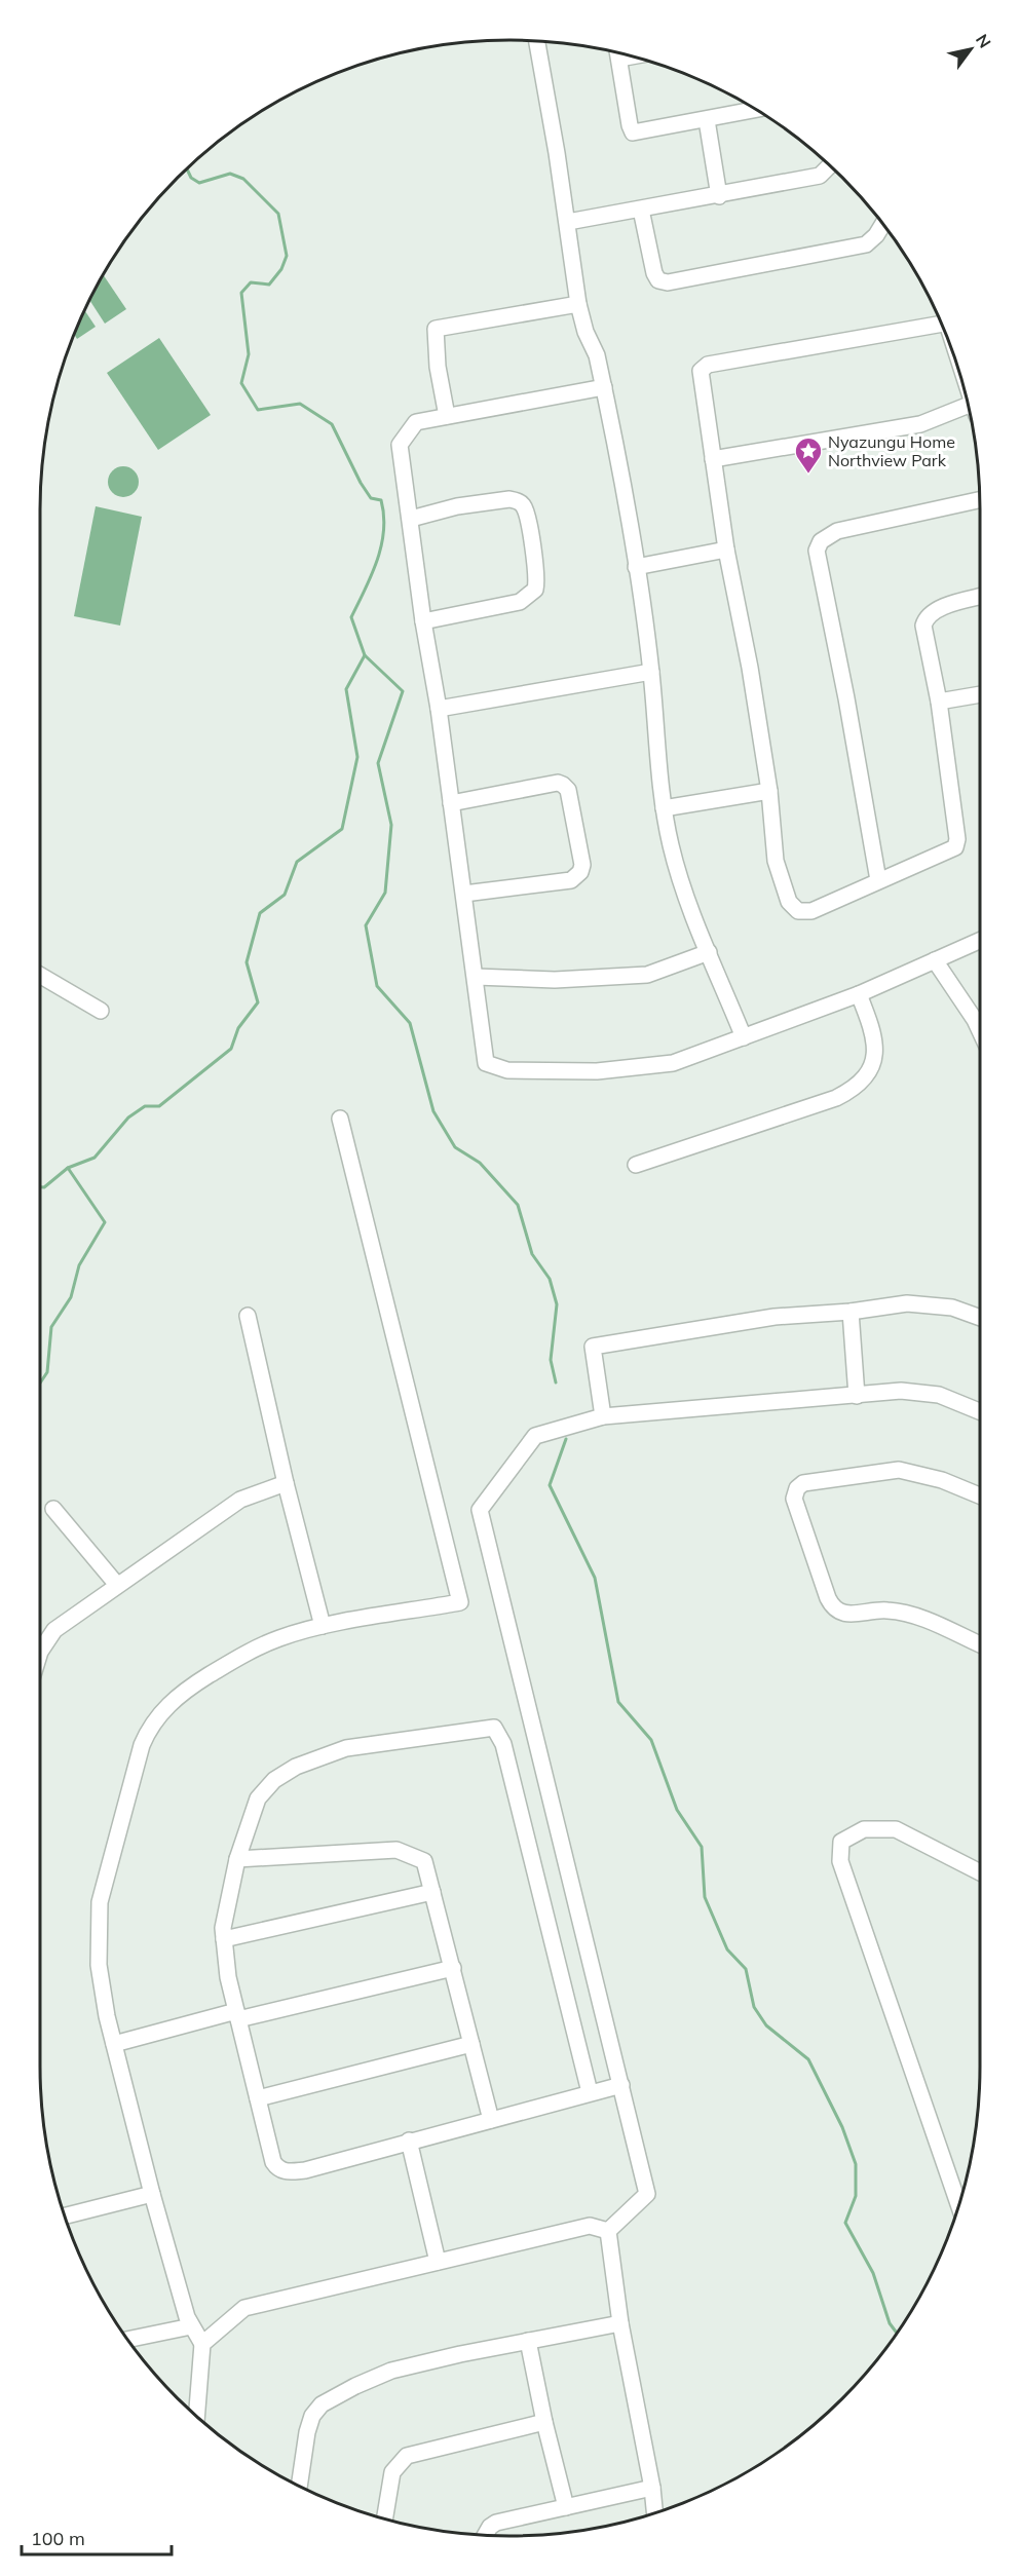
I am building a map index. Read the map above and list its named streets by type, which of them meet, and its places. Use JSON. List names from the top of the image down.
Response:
{
  "places": {
    "place": ["Nyazungu Home Northview Park"]
  },
  "scale_bar": "100 m",
  "north": "top right"
}
